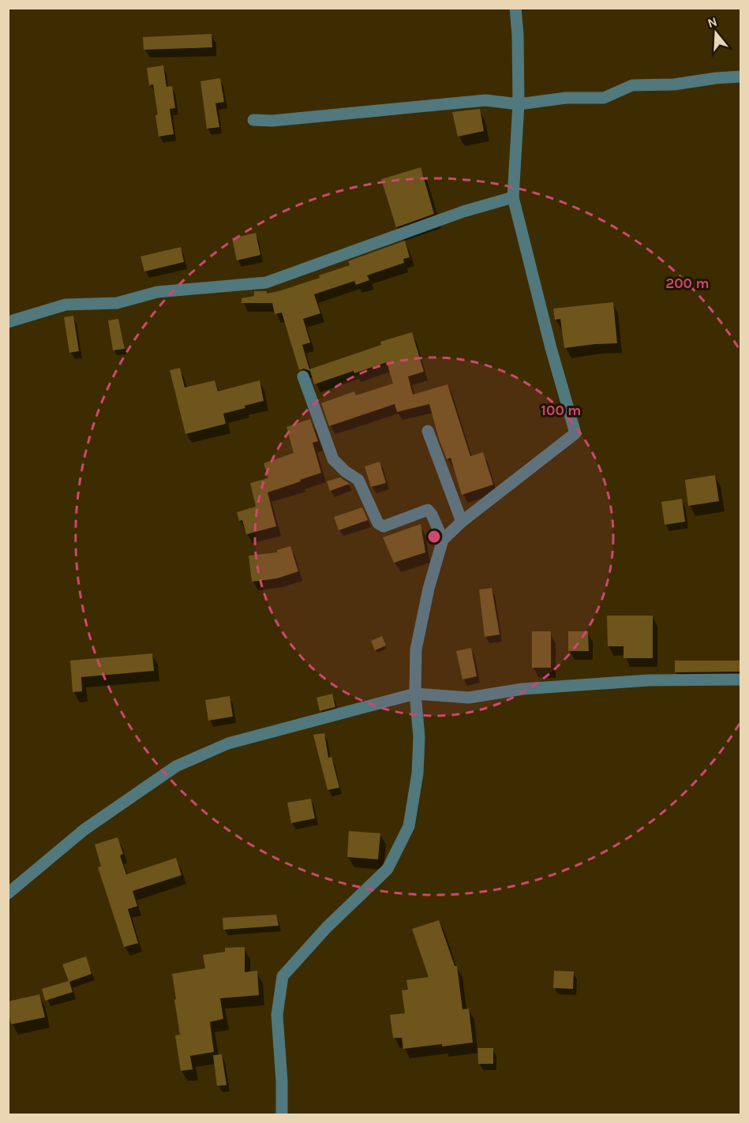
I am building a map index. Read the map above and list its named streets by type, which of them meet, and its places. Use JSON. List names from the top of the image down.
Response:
{
  "north": "top",
  "rings": ["200 m", "100 m"]
}
